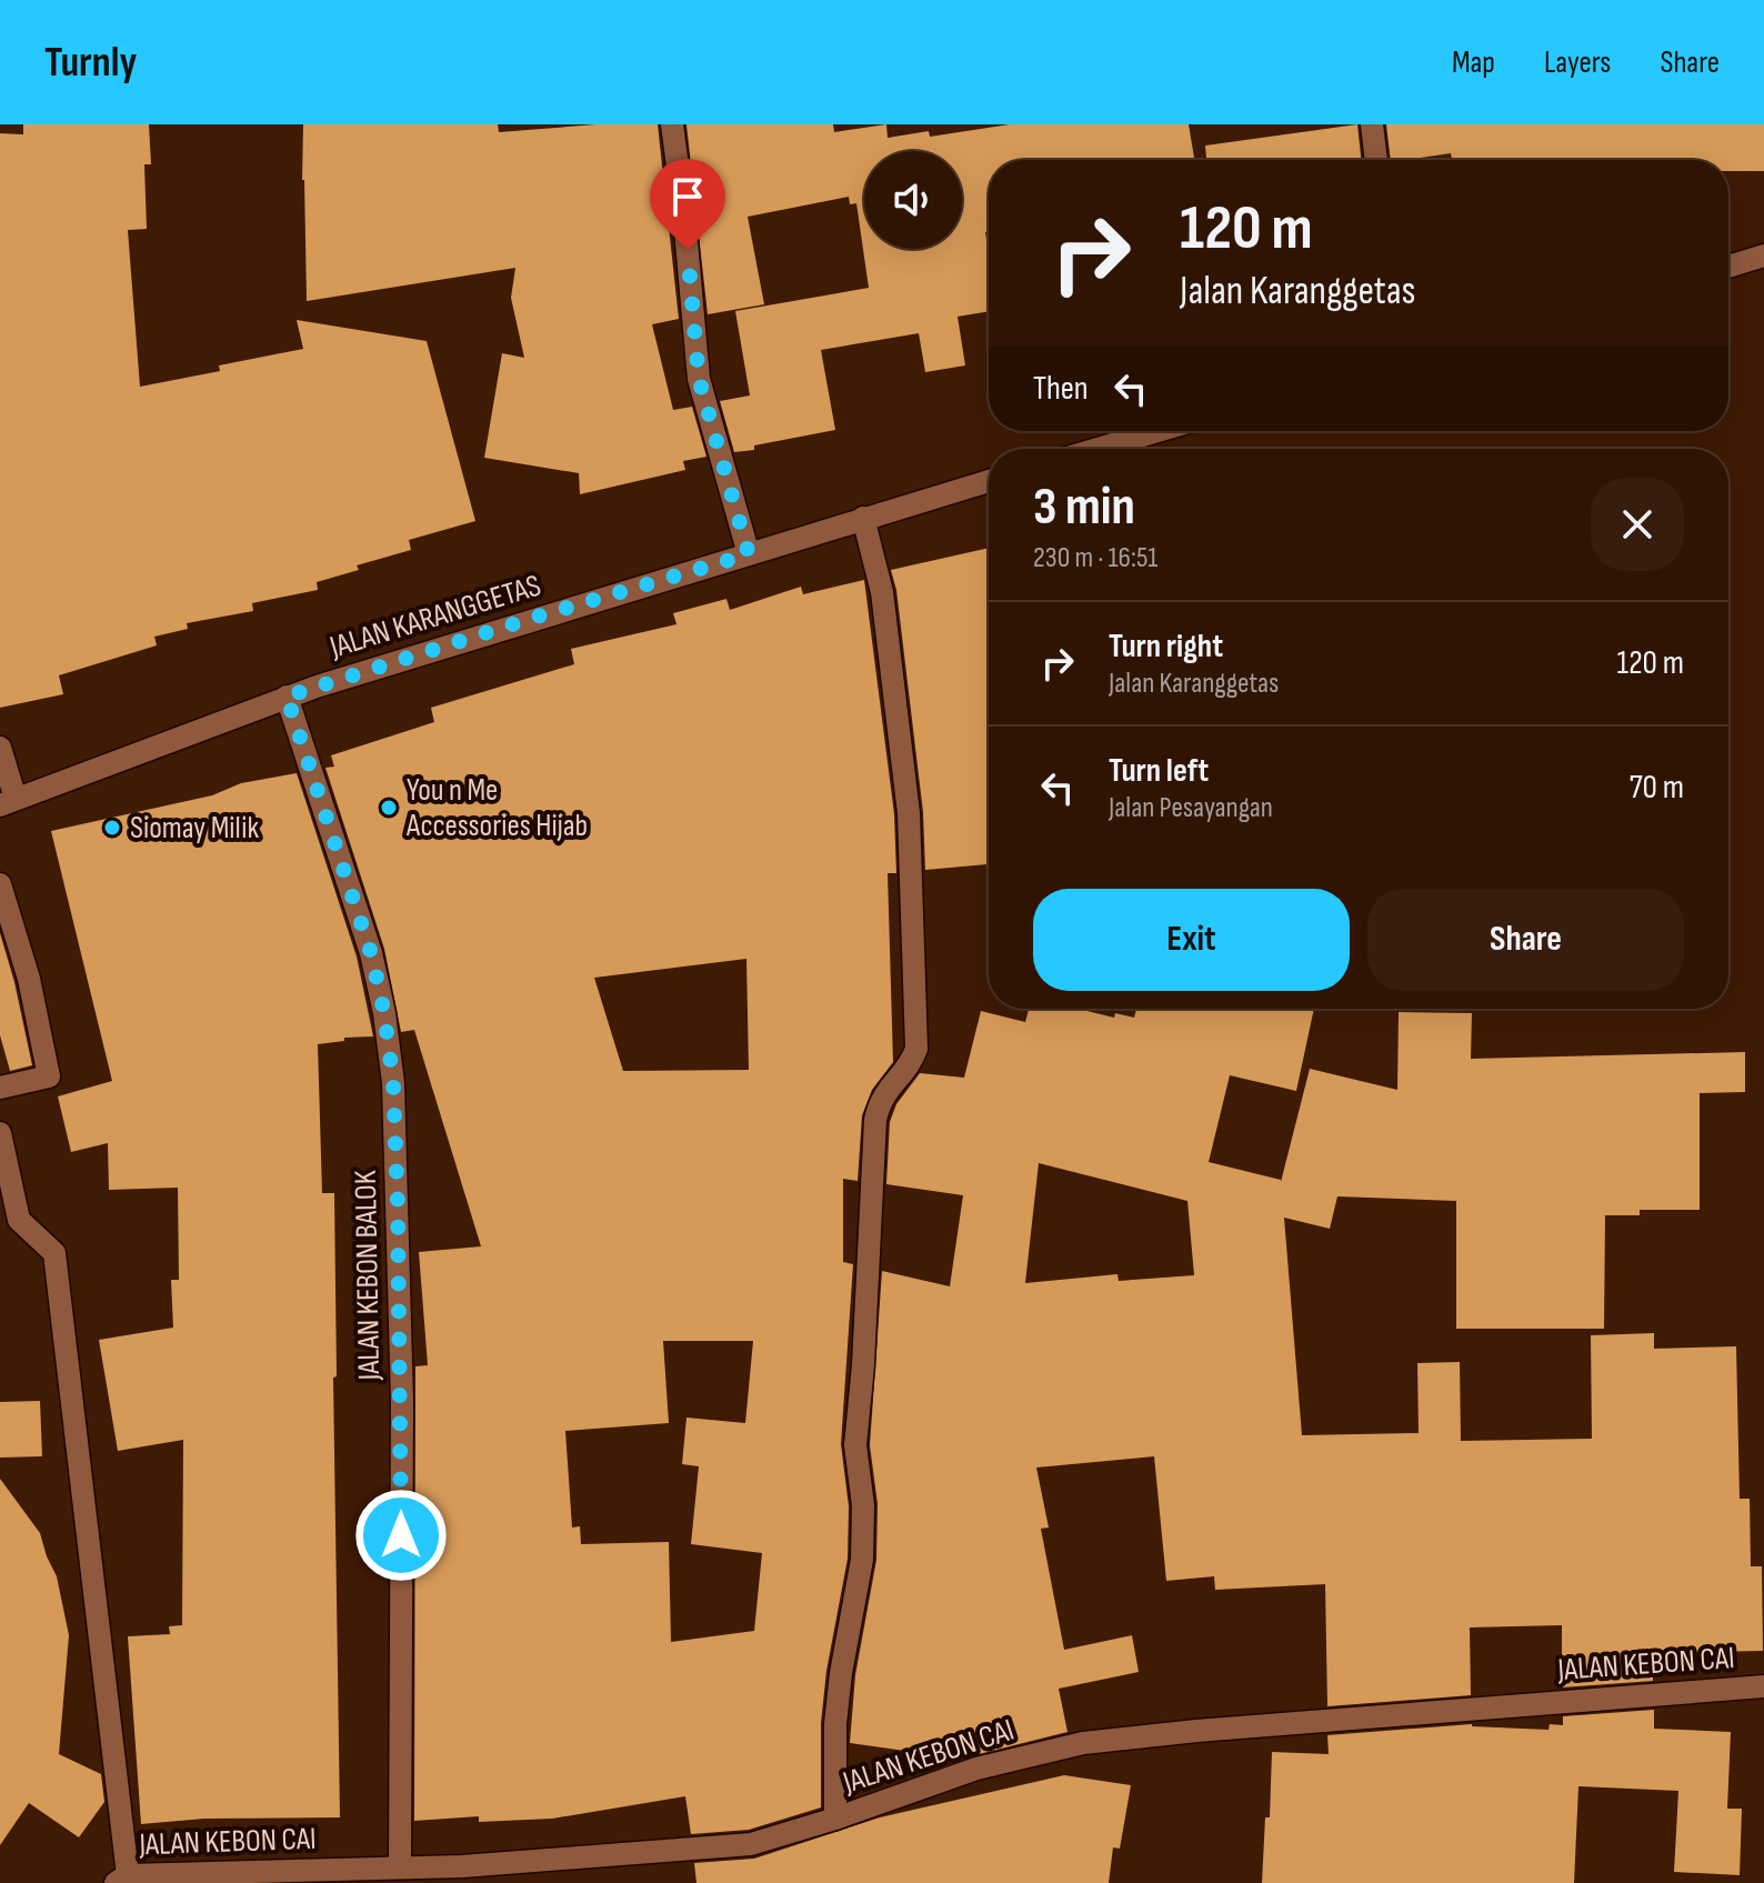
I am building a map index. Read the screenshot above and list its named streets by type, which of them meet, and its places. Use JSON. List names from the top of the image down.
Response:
{
  "streets": {
    "street": ["JALAN KARANGGETAS", "JALAN KEBON BALOK", "JALAN KEBON CAI"]
  },
  "crossings": [
    ["JALAN KARANGGETAS", "JALAN KEBON BALOK"],
    ["JALAN KEBON BALOK", "JALAN KEBON CAI"]
  ],
  "places": ["You n Me Accessories Hijab", "Siomay Milik"],
  "page": {
    "header": "Turnly",
    "nav": ["Map", "Layers", "Share"],
    "turn": ["120 m", "Jalan Karanggetas"],
    "then": "Then",
    "heading": ["3 min", "230 m · 16:51"],
    "list": [
      {
        "name": "Turn right",
        "note": "Jalan Karanggetas",
        "value": "120 m"
      },
      {
        "name": "Turn left",
        "note": "Jalan Pesayangan",
        "value": "70 m"
      }
    ],
    "buttons": ["Exit", "Share"]
  }
}
